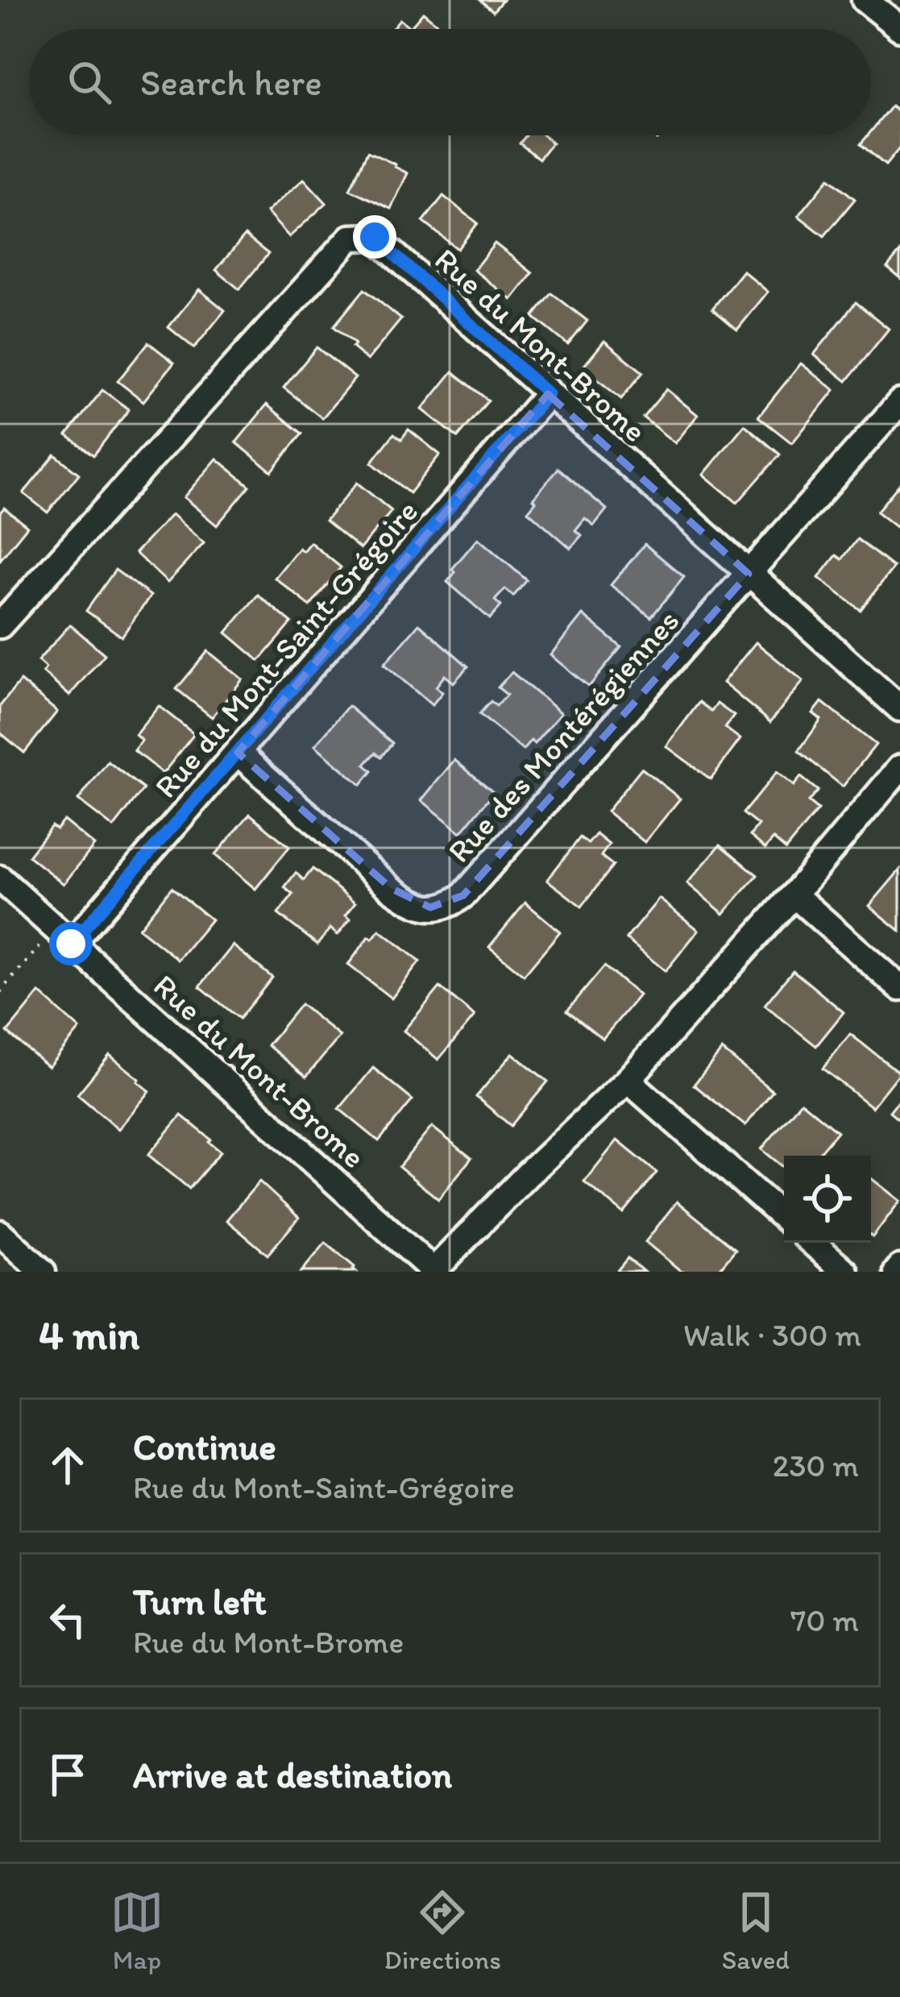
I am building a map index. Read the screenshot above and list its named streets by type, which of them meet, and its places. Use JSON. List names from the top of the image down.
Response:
{
  "streets": {
    "street": ["Rue du Mont-Brome", "Rue du Mont-Saint-Grégoire", "Rue des Montérégiennes"]
  },
  "crossings": [
    ["Rue du Mont-Brome", "Rue du Mont-Saint-Grégoire"],
    ["Rue du Mont-Brome", "Rue des Montérégiennes"],
    ["Rue du Mont-Saint-Grégoire", "Rue des Montérégiennes"]
  ],
  "page": {
    "search": "Search here",
    "heading": ["4 min", "Walk · 300 m"],
    "list": [
      ["Continue", "Rue du Mont-Saint-Grégoire", "230 m"],
      ["Turn left", "Rue du Mont-Brome", "70 m"],
      "Arrive at destination"
    ],
    "nav": ["Map", "Directions", "Saved"]
  }
}
